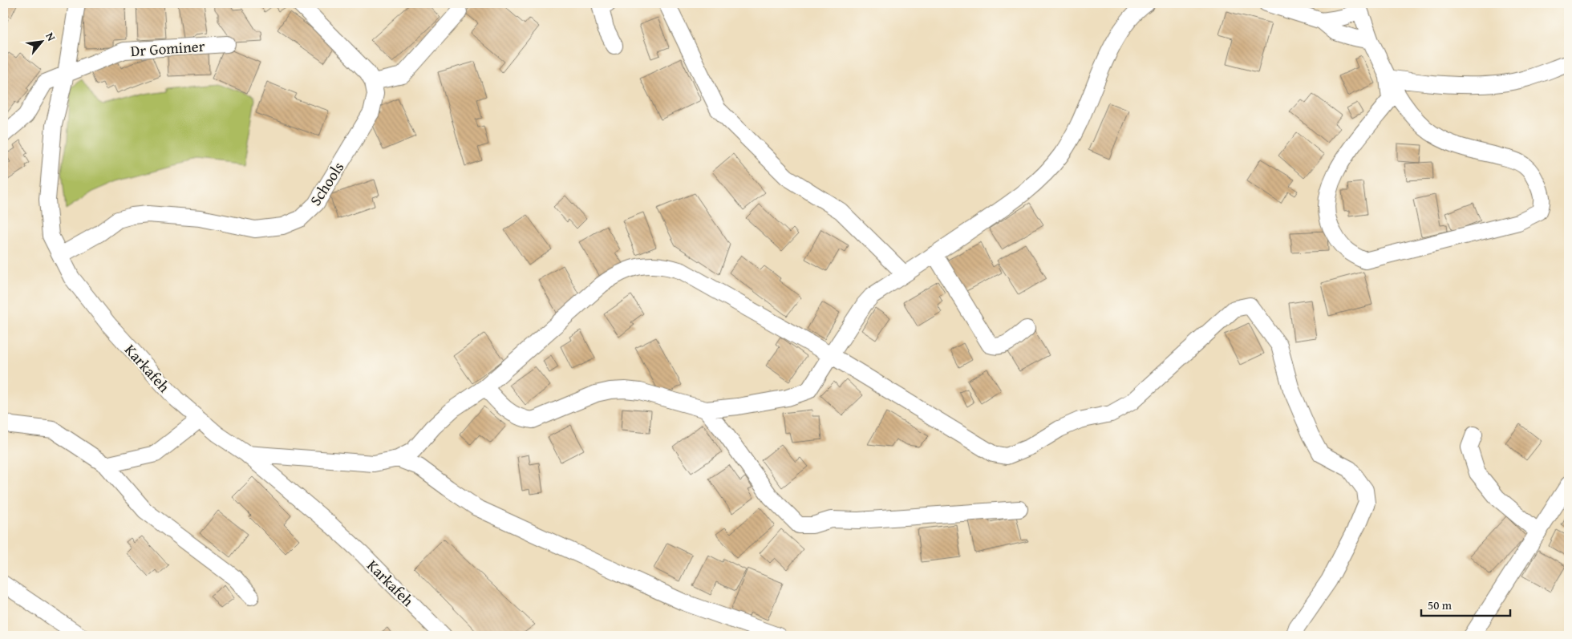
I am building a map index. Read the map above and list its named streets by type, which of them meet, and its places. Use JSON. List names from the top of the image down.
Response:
{
  "streets": {
    "street": ["Dr Gominer", "Schools", "Karkafeh"]
  },
  "crossings": [
    ["Dr Gominer", "Karkafeh"],
    ["Schools", "Karkafeh"]
  ],
  "scale_bar": "50 m",
  "north": "top right"
}
